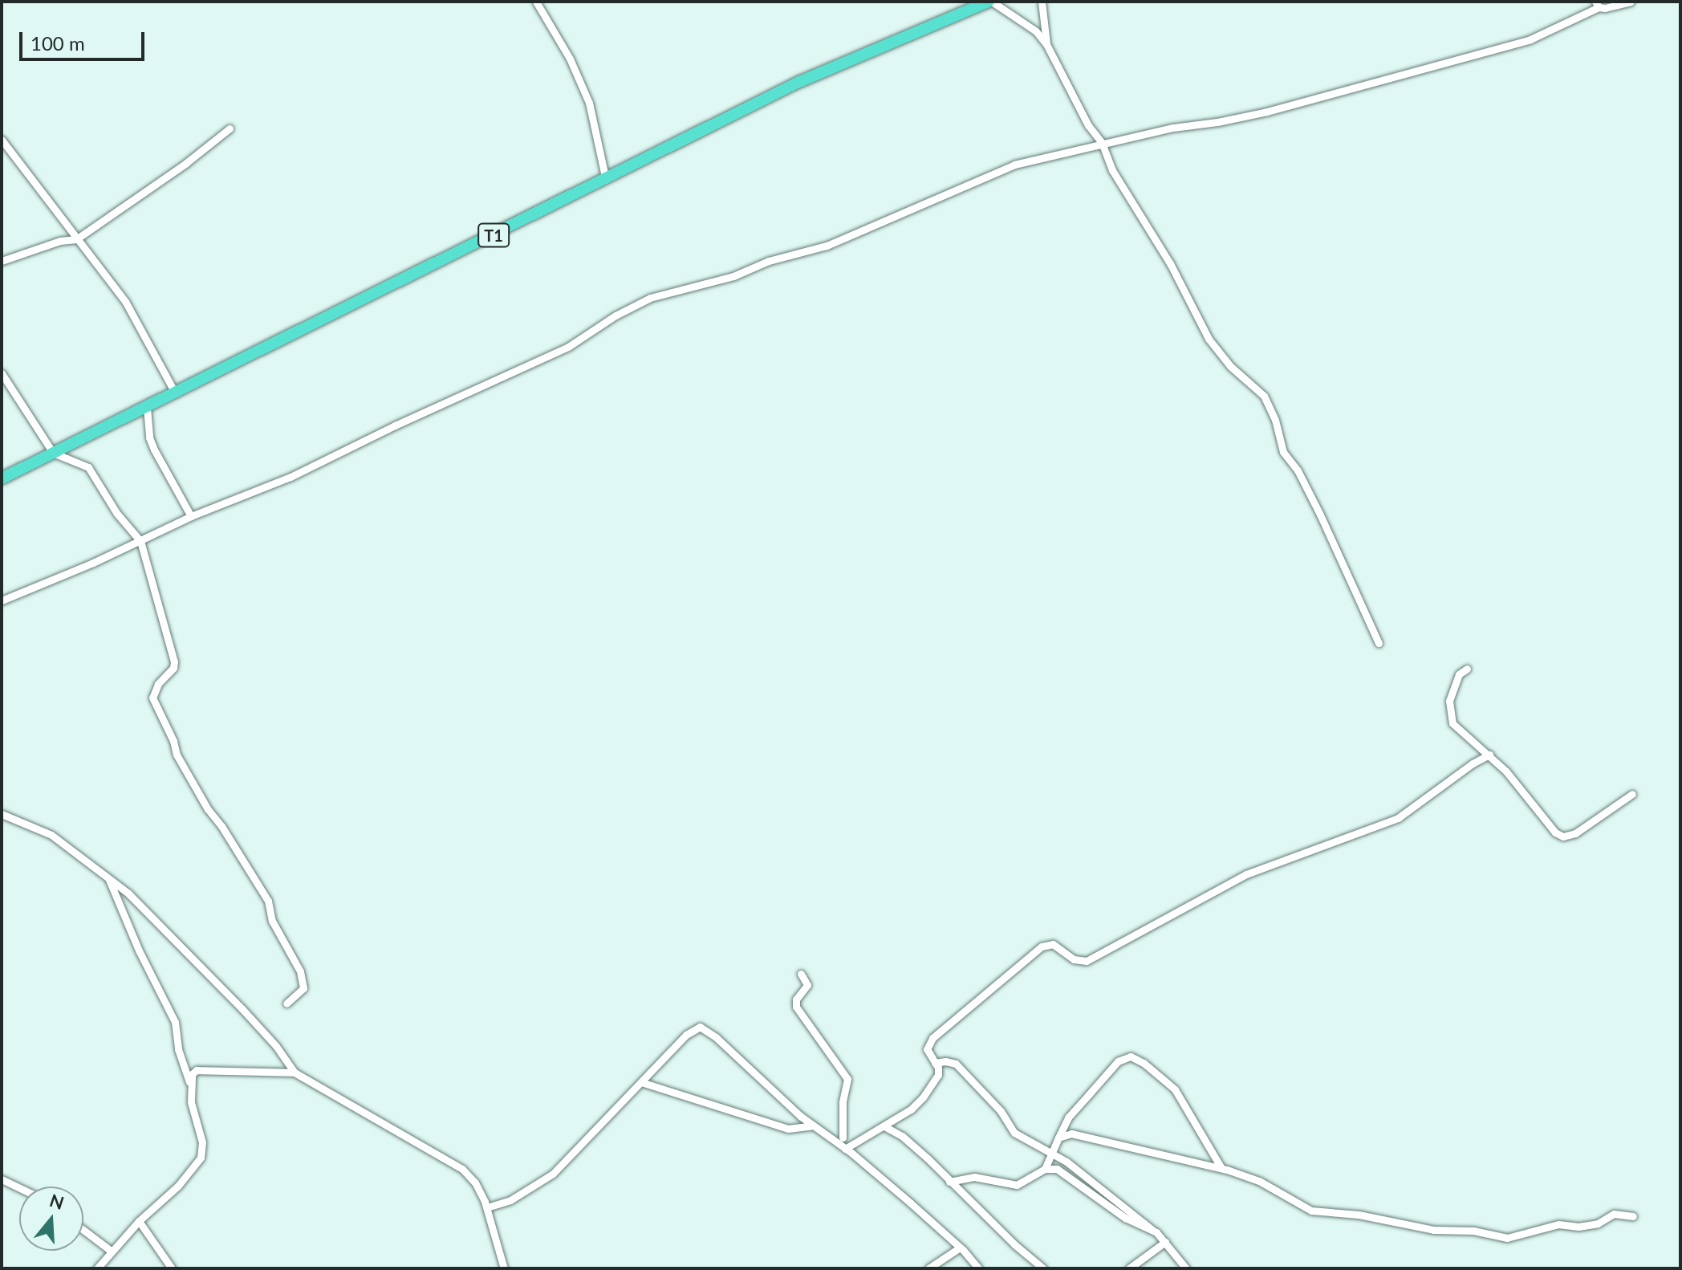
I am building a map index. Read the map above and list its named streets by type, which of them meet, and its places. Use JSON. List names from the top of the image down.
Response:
{
  "streets": {
    "highway": ["T1"]
  },
  "scale_bar": "100 m",
  "north": "top"
}
